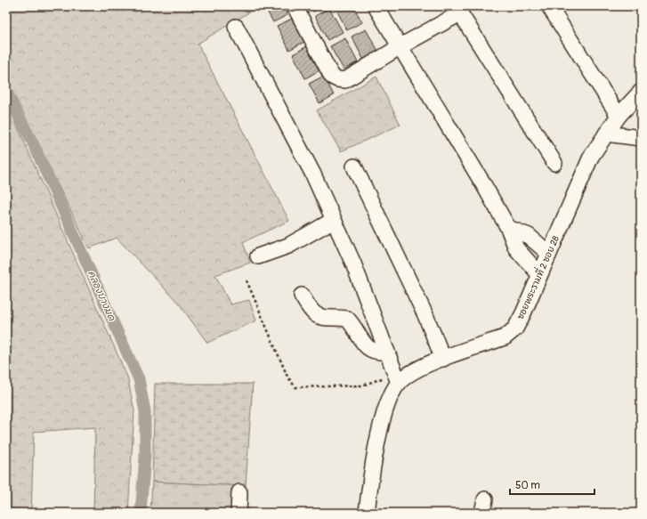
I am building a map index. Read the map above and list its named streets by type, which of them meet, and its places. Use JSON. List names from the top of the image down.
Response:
{
  "streets": {
    "street": ["ซอยพระรามที่ 2 ซอย 28"]
  },
  "water": ["คลองบางมด"],
  "scale_bar": "50 m"
}
